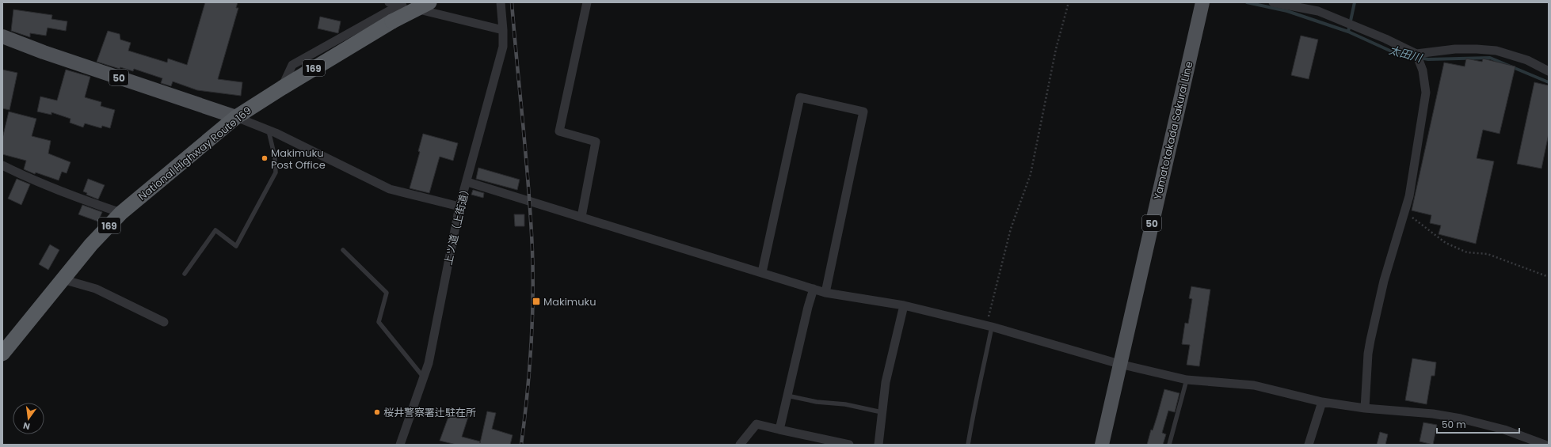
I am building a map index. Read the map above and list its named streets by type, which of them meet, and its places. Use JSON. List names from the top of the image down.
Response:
{
  "streets": {
    "highway": ["169", "National Highway Route 169"],
    "main road": ["50", "Yamatotakada Sakurai Line"],
    "street": ["上ツ道（上街道）"]
  },
  "crossings": [
    ["50", "National Highway Route 169"]
  ],
  "water": ["太田川"],
  "places": {
    "other": ["Makimuku Post Office", "桜井警察署辻駐在所"],
    "transit": ["Makimuku"]
  },
  "scale_bar": "50 m",
  "north": "bottom"
}
